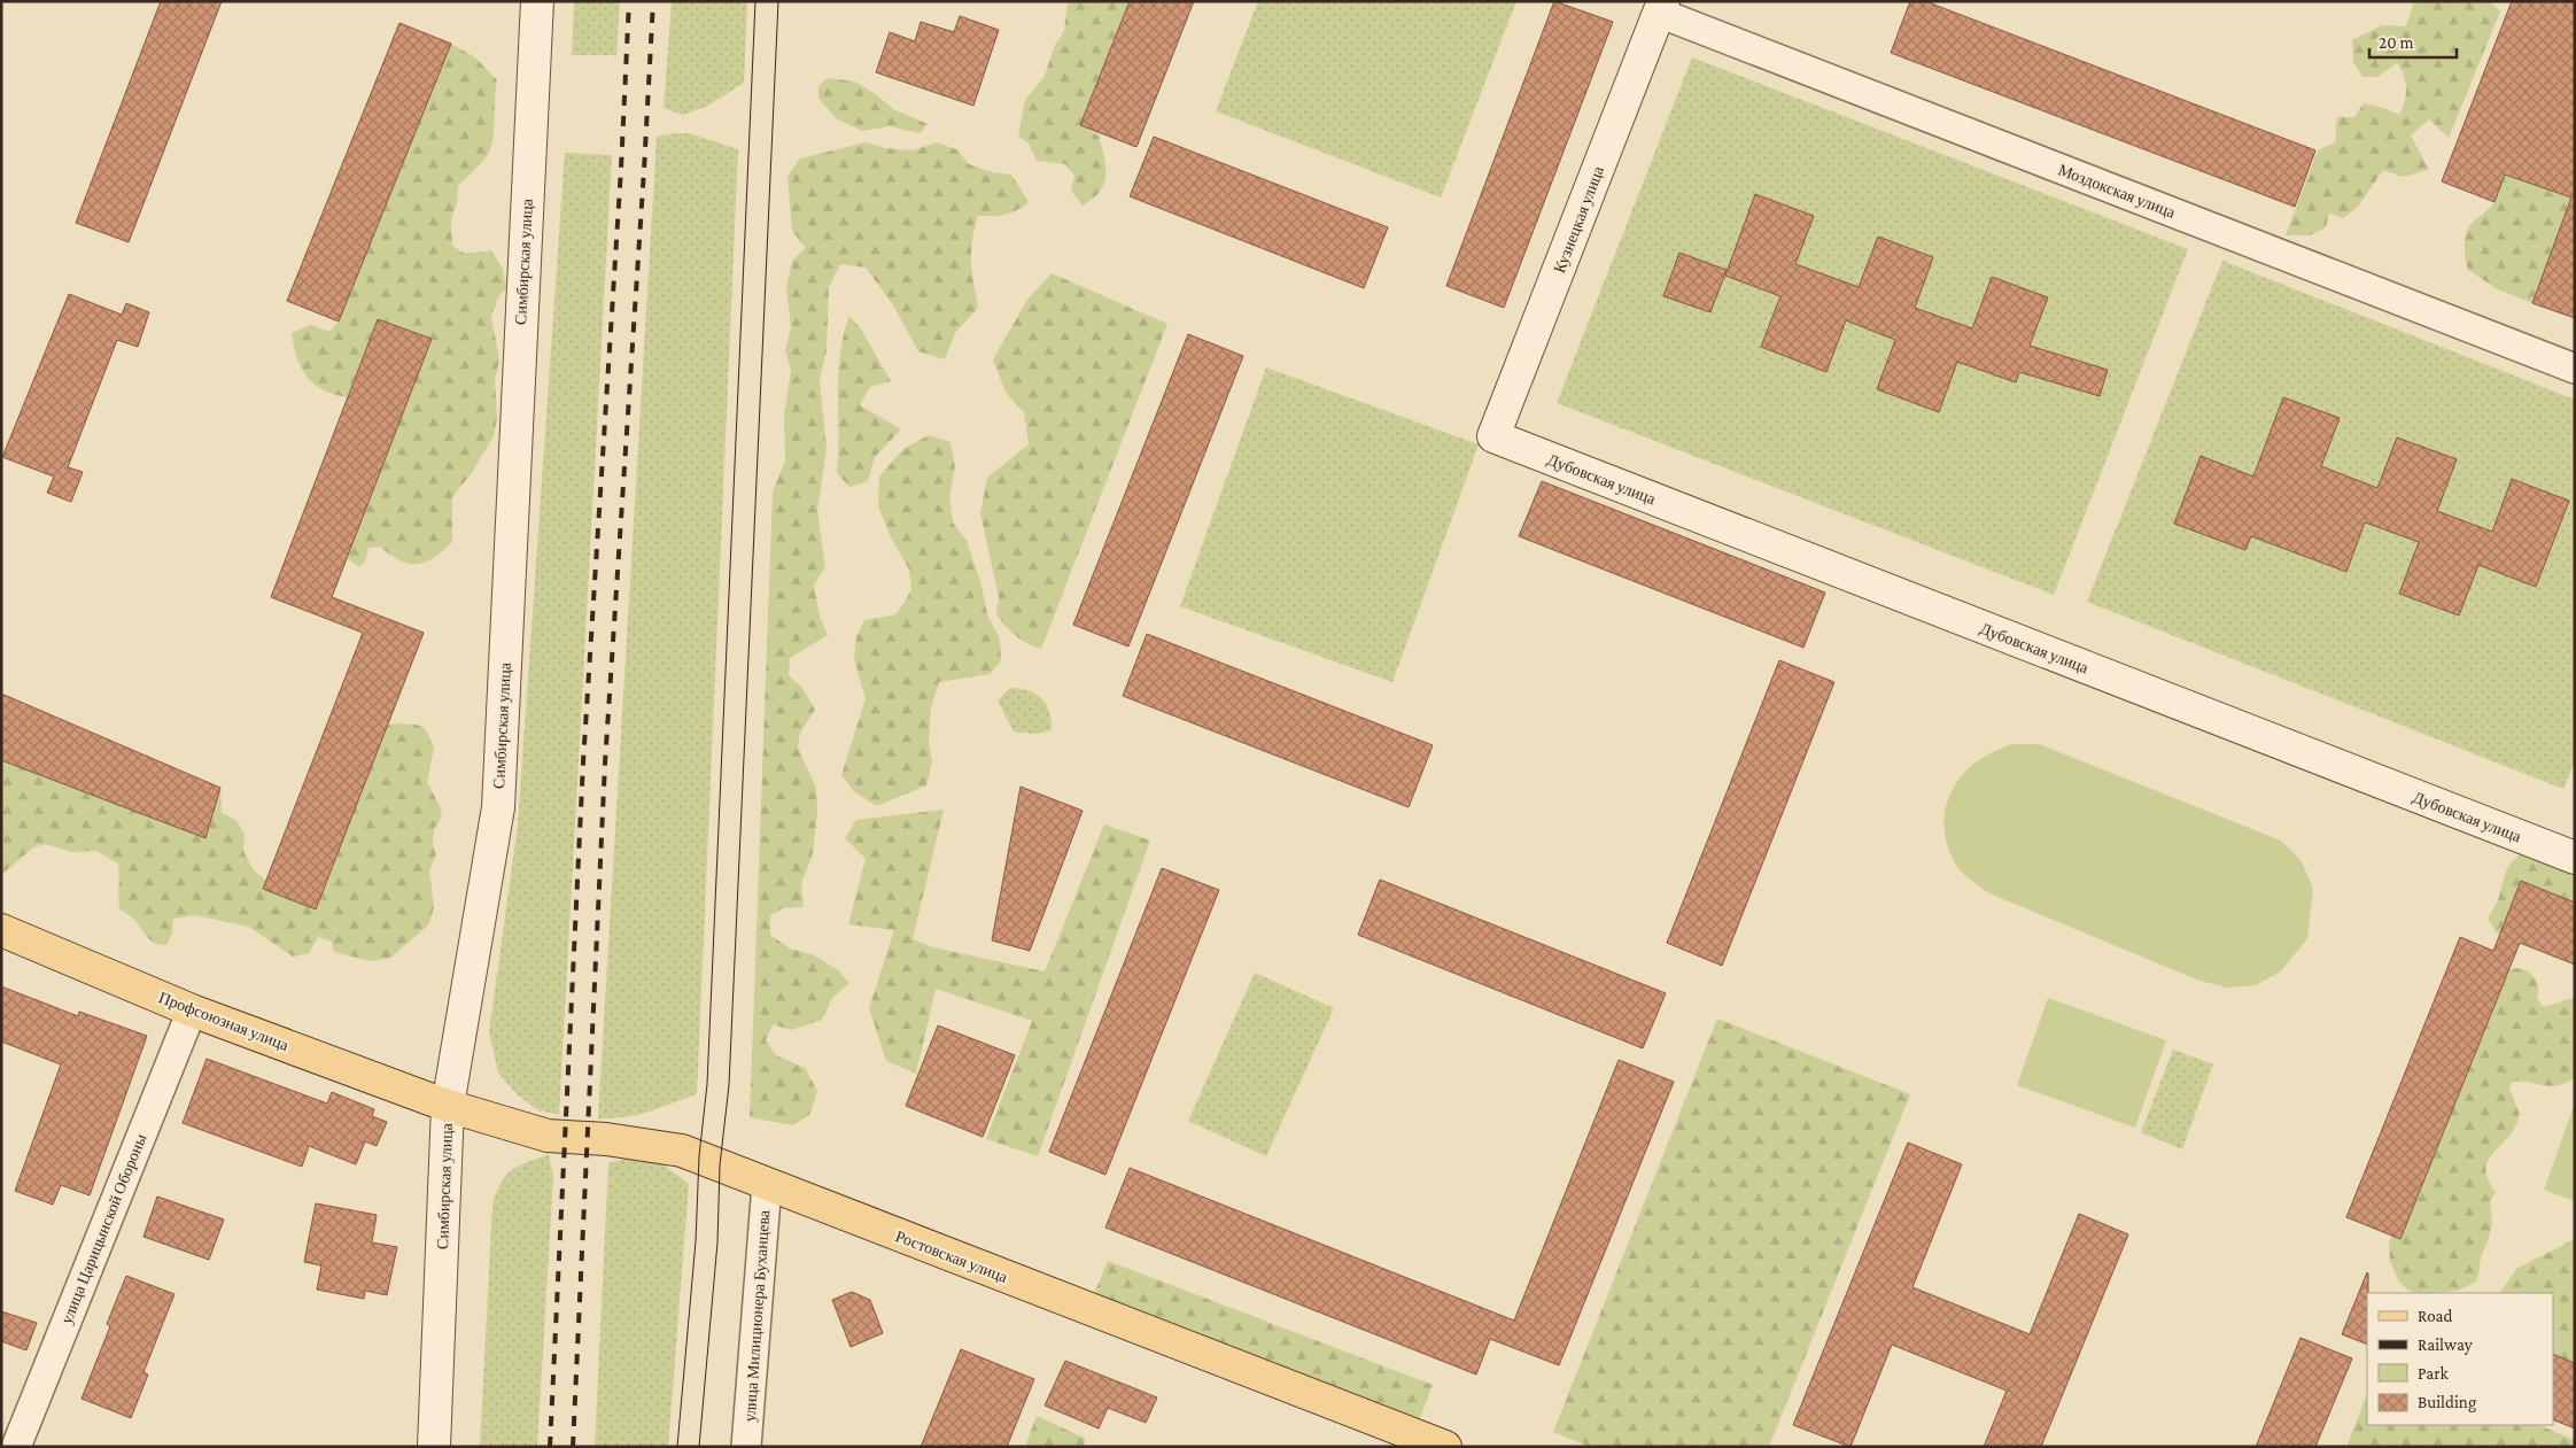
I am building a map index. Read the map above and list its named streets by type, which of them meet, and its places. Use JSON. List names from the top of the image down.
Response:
{
  "streets": {
    "main road": ["Профсоюзная улица", "Ростовская улица"],
    "street": [
      "Моздокская улица",
      "Кузнецкая улица",
      "Симбирская улица",
      "Дубовская улица",
      "улица Царицынской Обороны",
      "улица Милиционера Буханцева"
    ]
  },
  "crossings": [
    ["Моздокская улица", "Кузнецкая улица"],
    ["Кузнецкая улица", "Дубовская улица"],
    ["Симбирская улица", "Профсоюзная улица"],
    ["Симбирская улица", "Ростовская улица"],
    ["Профсоюзная улица", "улица Царицынской Обороны"],
    ["Профсоюзная улица", "Ростовская улица"],
    ["Ростовская улица", "улица Милиционера Буханцева"]
  ],
  "legend": [
    "Road",
    "Railway",
    "Park",
    "Building"
  ],
  "scale_bar": "20 m"
}
